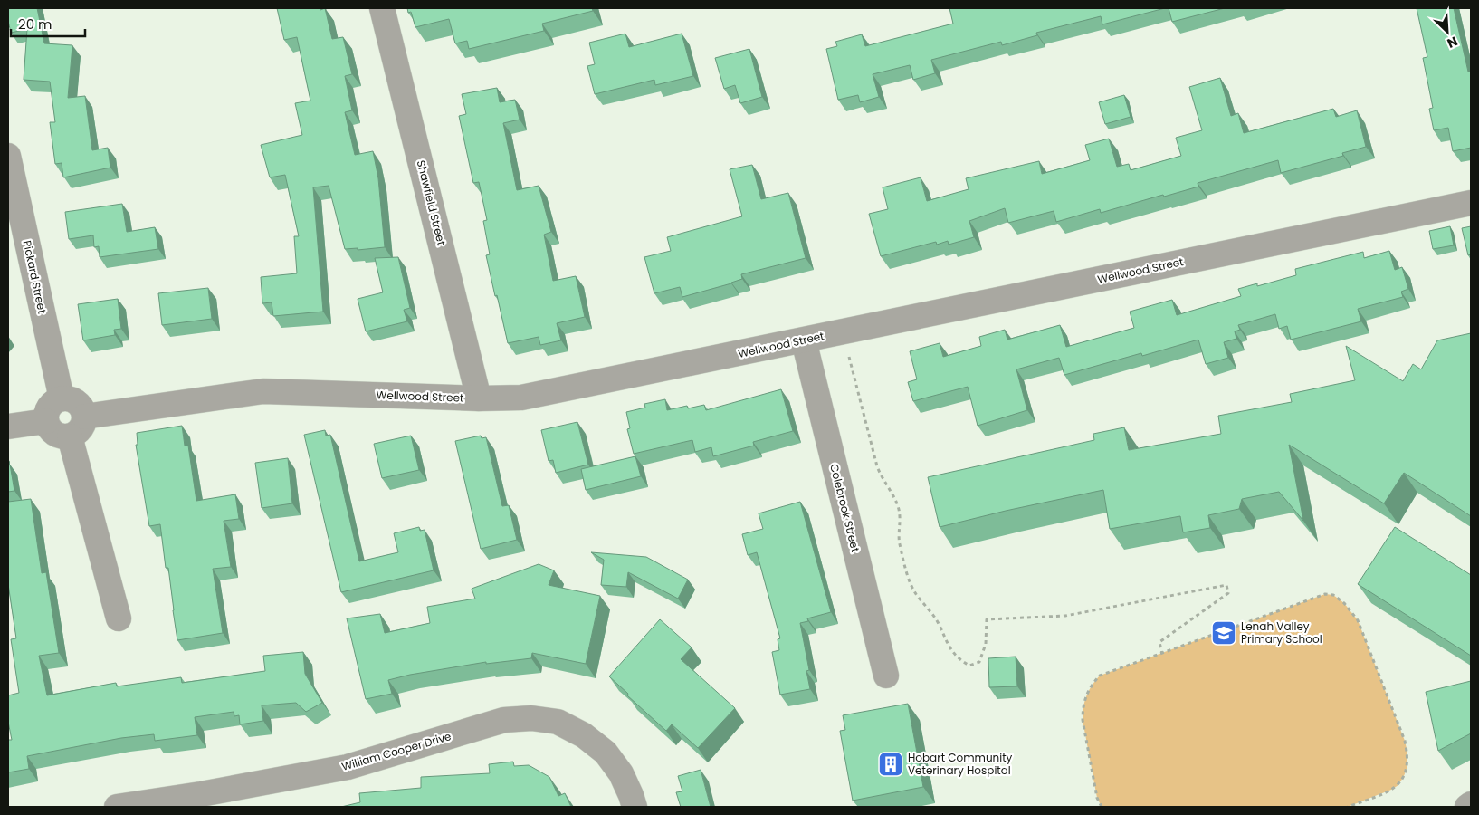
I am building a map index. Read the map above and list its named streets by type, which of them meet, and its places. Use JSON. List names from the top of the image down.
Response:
{
  "streets": {
    "street": [
      "Shawfield Street",
      "Wellwood Street",
      "Pickard Street",
      "Colebrook Street",
      "William Cooper Drive"
    ]
  },
  "crossings": [
    ["Shawfield Street", "Wellwood Street"],
    ["Wellwood Street", "Pickard Street"],
    ["Wellwood Street", "Colebrook Street"]
  ],
  "places": {
    "school or university": ["Lenah Valley Primary School"],
    "building": ["Hobart Community Veterinary Hospital"]
  },
  "scale_bar": "20 m",
  "north": "bottom right"
}
